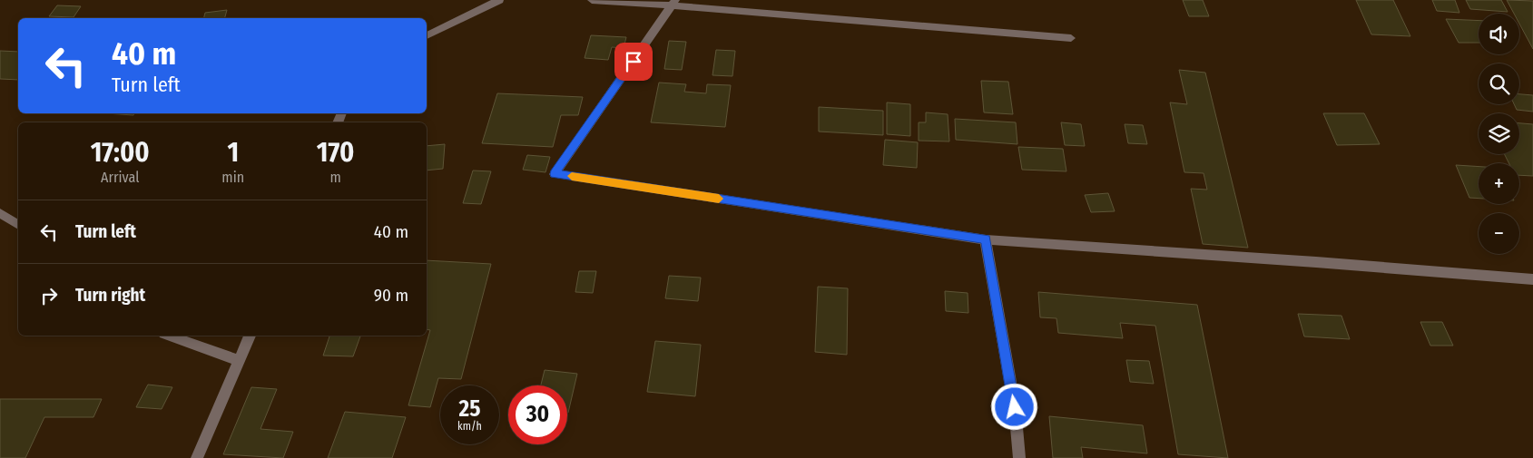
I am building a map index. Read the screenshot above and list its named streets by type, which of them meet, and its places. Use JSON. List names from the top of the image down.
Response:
{
  "page": {
    "map_buttons": ["+", "−"],
    "turn": ["40 m", "Turn left"],
    "eta": [
      "17:00",
      "Arrival",
      "1",
      "min",
      "170",
      "m"
    ],
    "list": [
      {
        "name": "Turn left",
        "value": "40 m"
      },
      {
        "name": "Turn right",
        "value": "90 m"
      }
    ],
    "speed": "25 km/h",
    "limit": "30"
  }
}
